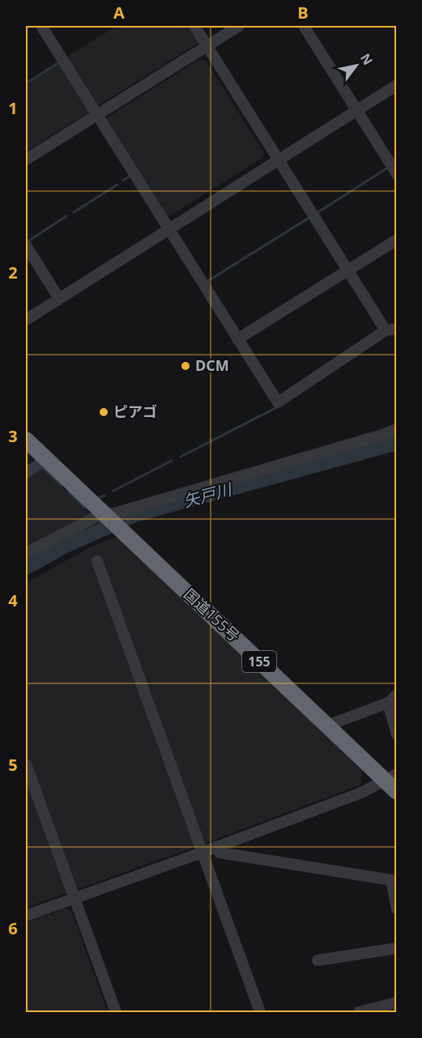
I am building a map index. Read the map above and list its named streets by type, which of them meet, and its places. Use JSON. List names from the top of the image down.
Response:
{
  "streets": {
    "highway": ["国道155号", "155"]
  },
  "water": ["矢戸川"],
  "places": ["DCM", "ピアゴ"],
  "north": "top right",
  "grid": {
    "columns": ["A", "B"],
    "rows": [
      "1",
      "2",
      "3",
      "4",
      "5",
      "6"
    ]
  }
}
